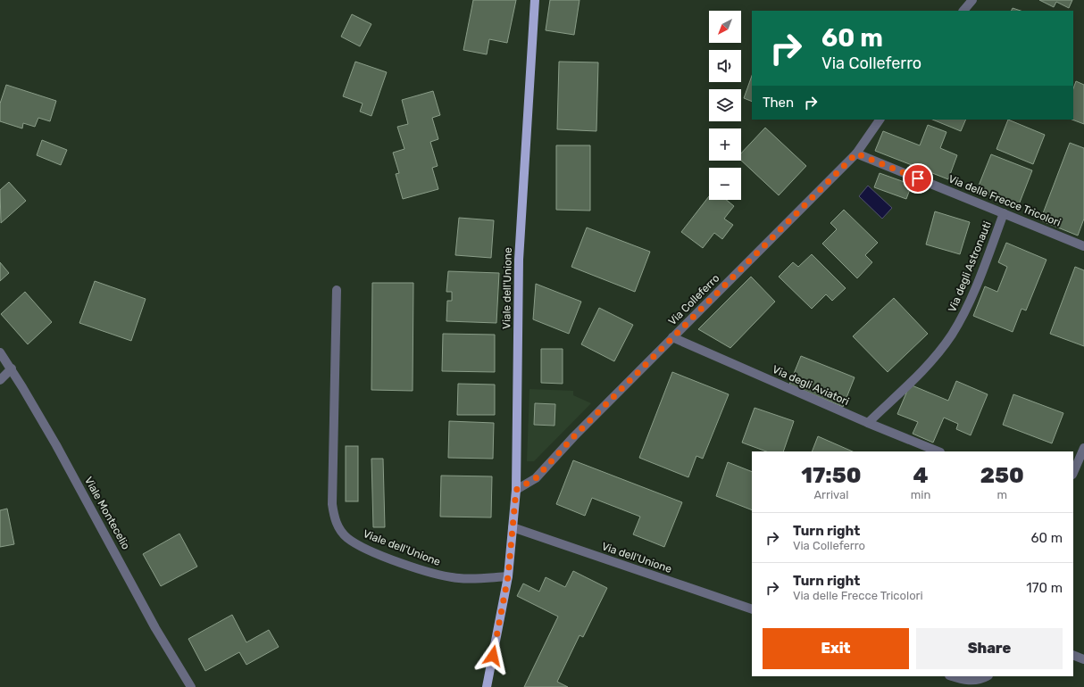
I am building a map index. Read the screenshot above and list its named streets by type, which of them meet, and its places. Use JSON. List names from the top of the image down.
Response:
{
  "streets": {
    "main road": ["Viale dell'Unione"],
    "street": [
      "Via delle Frecce Tricolori",
      "Via degli Astronauti",
      "Via Colleferro",
      "Via degli Aviatori",
      "Viale Montecelio",
      "Via dell'Unione"
    ]
  },
  "crossings": [
    ["Via delle Frecce Tricolori", "Via degli Astronauti"],
    ["Via delle Frecce Tricolori", "Via Colleferro"],
    ["Via degli Astronauti", "Via degli Aviatori"],
    ["Viale dell'Unione", "Via Colleferro"],
    ["Viale dell'Unione", "Via dell'Unione"],
    ["Via Colleferro", "Via degli Aviatori"]
  ],
  "north": "bottom left",
  "page": {
    "map_buttons": ["+", "−"],
    "turn": ["60 m", "Via Colleferro"],
    "then": "Then",
    "eta": [
      "17:50",
      "Arrival",
      "4",
      "min",
      "250",
      "m"
    ],
    "list": [
      {
        "name": "Turn right",
        "note": "Via Colleferro",
        "value": "60 m"
      },
      {
        "name": "Turn right",
        "note": "Via delle Frecce Tricolori",
        "value": "170 m"
      }
    ],
    "buttons": ["Exit", "Share"]
  }
}
